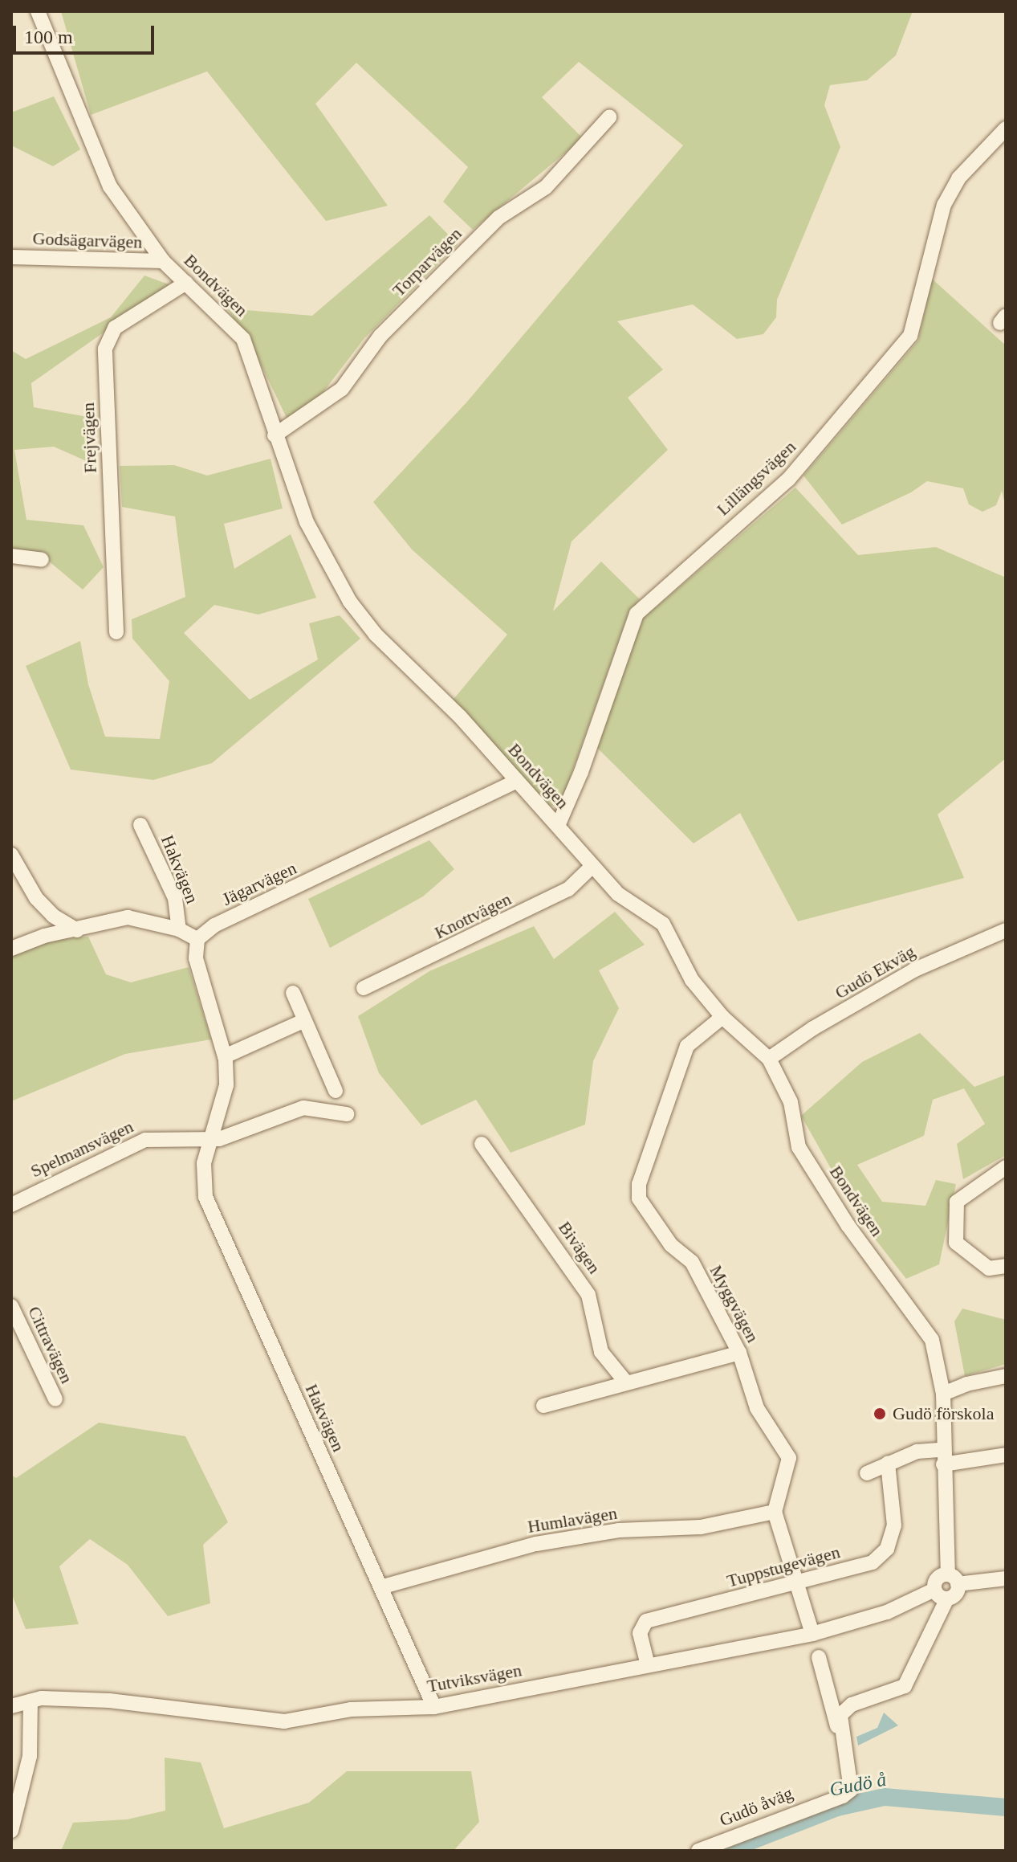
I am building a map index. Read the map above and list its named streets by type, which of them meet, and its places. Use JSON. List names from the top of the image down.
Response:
{
  "streets": {
    "street": [
      "Godsägarvägen",
      "Torparvägen",
      "Bondvägen",
      "Frejvägen",
      "Lillängsvägen",
      "Hakvägen",
      "Jägarvägen",
      "Knottvägen",
      "Gudö Ekväg",
      "Spelmansvägen",
      "Bivägen",
      "Myggvägen",
      "Cittravägen",
      "Humlavägen",
      "Tuppstugevägen",
      "Tutviksvägen",
      "Gudö åväg"
    ]
  },
  "crossings": [
    ["Godsägarvägen", "Bondvägen"],
    ["Torparvägen", "Bondvägen"],
    ["Bondvägen", "Frejvägen"],
    ["Bondvägen", "Lillängsvägen"],
    ["Bondvägen", "Jägarvägen"],
    ["Bondvägen", "Knottvägen"],
    ["Bondvägen", "Gudö Ekväg"],
    ["Bondvägen", "Myggvägen"],
    ["Hakvägen", "Jägarvägen"],
    ["Hakvägen", "Spelmansvägen"],
    ["Hakvägen", "Humlavägen"],
    ["Hakvägen", "Tutviksvägen"],
    ["Myggvägen", "Humlavägen"],
    ["Tuppstugevägen", "Tutviksvägen"]
  ],
  "water": ["Gudö å"],
  "places": ["Gudö förskola"],
  "scale_bar": "100 m"
}
